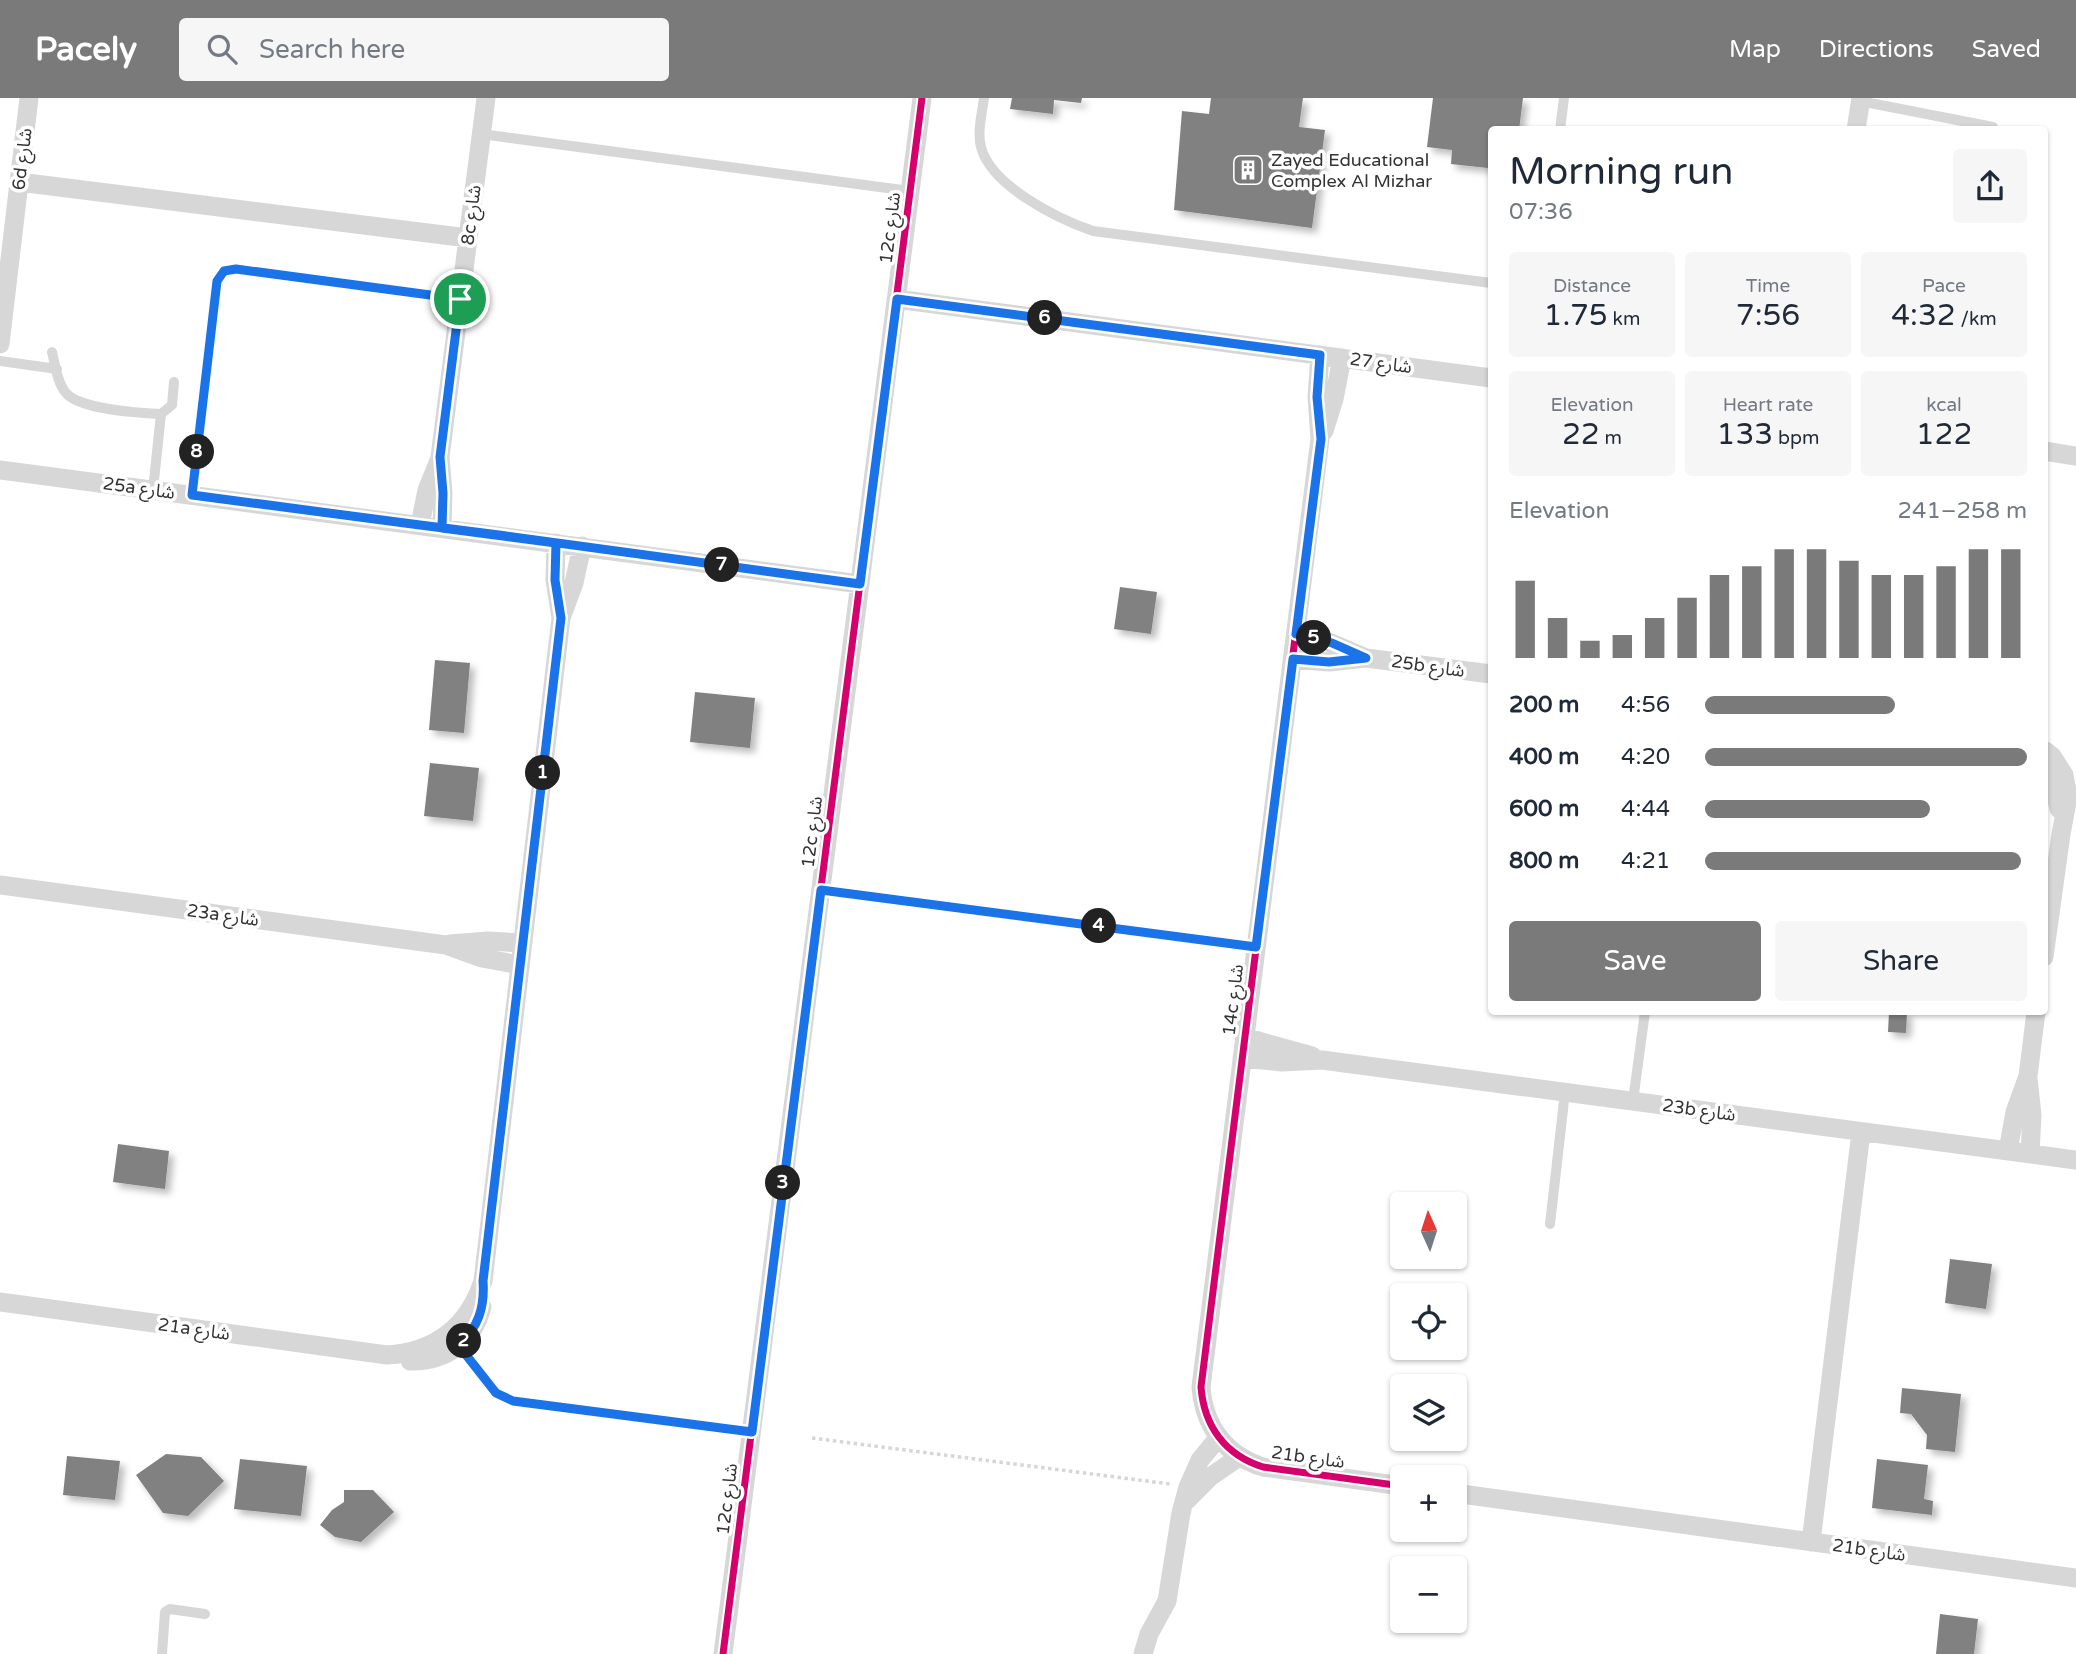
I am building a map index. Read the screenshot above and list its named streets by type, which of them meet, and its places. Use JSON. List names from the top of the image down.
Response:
{
  "streets": {
    "street": [
      "6d شارع",
      "8c شارع",
      "12c شارع",
      "شارع 27",
      "25a شارع",
      "25b شارع",
      "23a شارع",
      "14c شارع",
      "23b شارع",
      "21a شارع",
      "21b شارع"
    ]
  },
  "crossings": [
    ["8c شارع", "25a شارع"],
    ["12c شارع", "شارع 27"],
    ["12c شارع", "25a شارع"],
    ["شارع 27", "14c شارع"],
    ["25b شارع", "14c شارع"],
    ["14c شارع", "23b شارع"],
    ["14c شارع", "21b شارع"]
  ],
  "places": {
    "building": ["Zayed Educational Complex Al Mizhar"]
  },
  "north": "top",
  "page": {
    "header": "Pacely",
    "search": "Search here",
    "nav": ["Map", "Directions", "Saved"],
    "heading": ["Morning run", "07:36"],
    "stats": [
      ["Distance", "1.75 km"],
      ["Time", "7:56"],
      ["Pace", "4:32 /km"],
      ["Elevation", "22 m"],
      ["Heart rate", "133 bpm"],
      ["kcal", "122"]
    ],
    "pins": [
      "6",
      "8",
      "7",
      "5",
      "1",
      "4",
      "3",
      "2"
    ],
    "chart": ["Elevation", "241–258 m"],
    "list": [
      {
        "name": "200 m",
        "note": "4:56"
      },
      {
        "name": "400 m",
        "note": "4:20"
      },
      {
        "name": "600 m",
        "note": "4:44"
      },
      {
        "name": "800 m",
        "note": "4:21"
      }
    ],
    "buttons": ["Save", "Share"],
    "map_buttons": ["+", "−"]
  }
}
